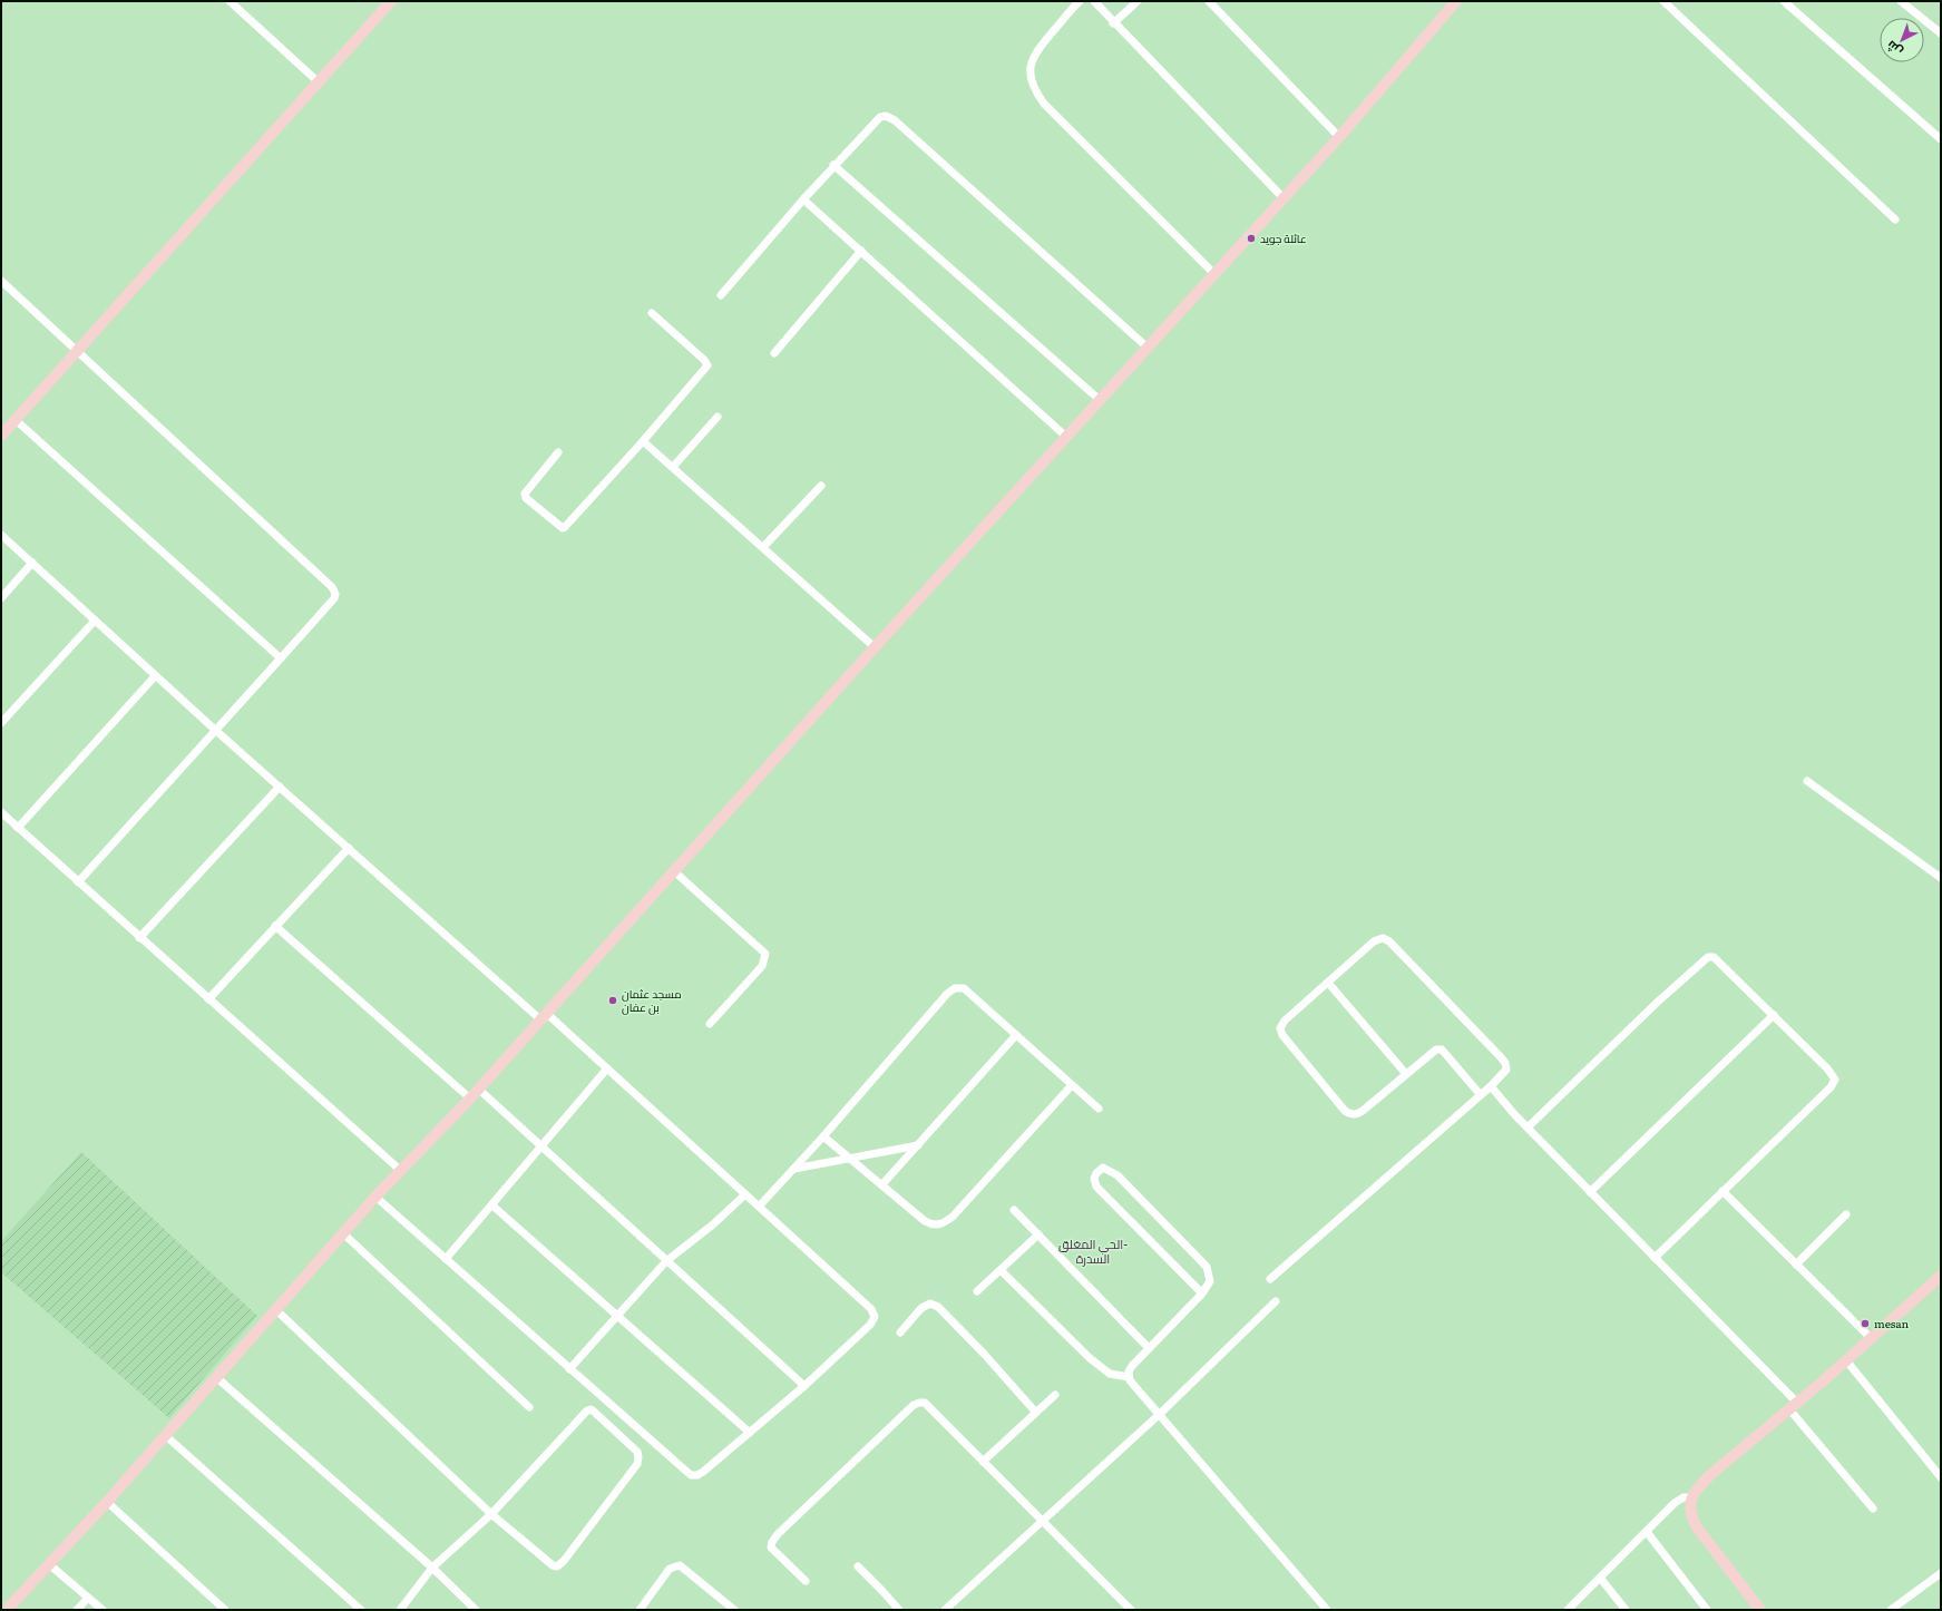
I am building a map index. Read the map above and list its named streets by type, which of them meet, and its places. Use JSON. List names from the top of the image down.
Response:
{
  "districts": ["الحي المغلق- السدرة"],
  "places": ["عائلة جويد", "مسجد عثمان بن عفان", "mesan"],
  "north": "bottom left"
}
